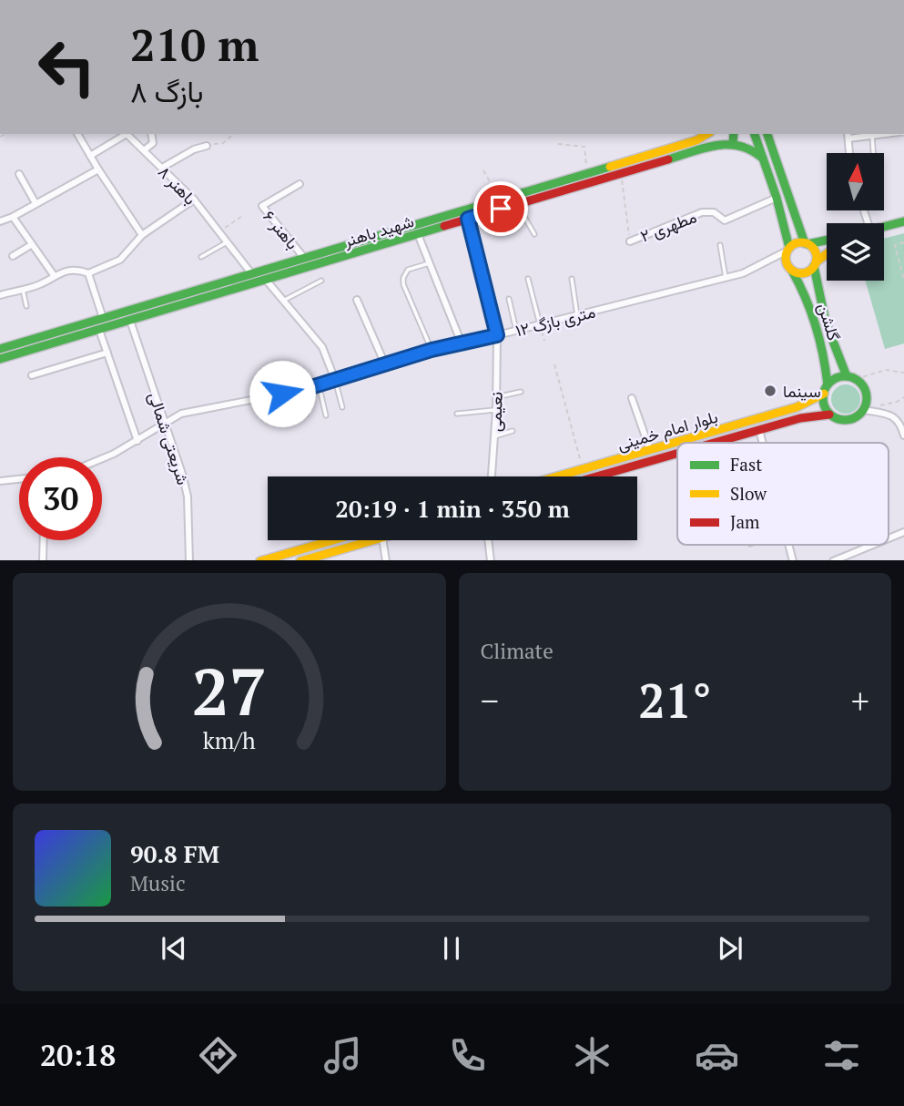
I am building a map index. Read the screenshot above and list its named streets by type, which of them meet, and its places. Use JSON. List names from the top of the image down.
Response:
{
  "streets": {
    "main road": ["شهید باهنر", "گلشن", "بلوار امام خمینی"],
    "street": [
      "باهنر ۸",
      "مطهری ۲",
      "باهنر ۶",
      "۱۲ متری بازگ",
      "نعیمی",
      "شریعتی شمالی"
    ]
  },
  "crossings": [
    ["باهنر ۸", "شهید باهنر"],
    ["باهنر ۶", "شهید باهنر"],
    ["شهید باهنر", "نعیمی"],
    ["شهید باهنر", "شریعتی شمالی"],
    ["۱۲ متری بازگ", "گلشن"],
    ["۱۲ متری بازگ", "نعیمی"],
    ["۱۲ متری بازگ", "شریعتی شمالی"],
    ["گلشن", "بلوار امام خمینی"]
  ],
  "places": ["سینما"],
  "legend": ["Fast", "Slow", "Jam"],
  "north": "top",
  "page": {
    "turn": ["210 m", "بازگ ۸"],
    "limit": "30",
    "trip": "20:19 · 1 min · 350 m",
    "tile": "Climate",
    "heat": ["−", "21°", "+"],
    "song": ["90.8 FM", "Music"],
    "tabs": "20:18",
    "gauge": ["27", "km/h"]
  }
}
